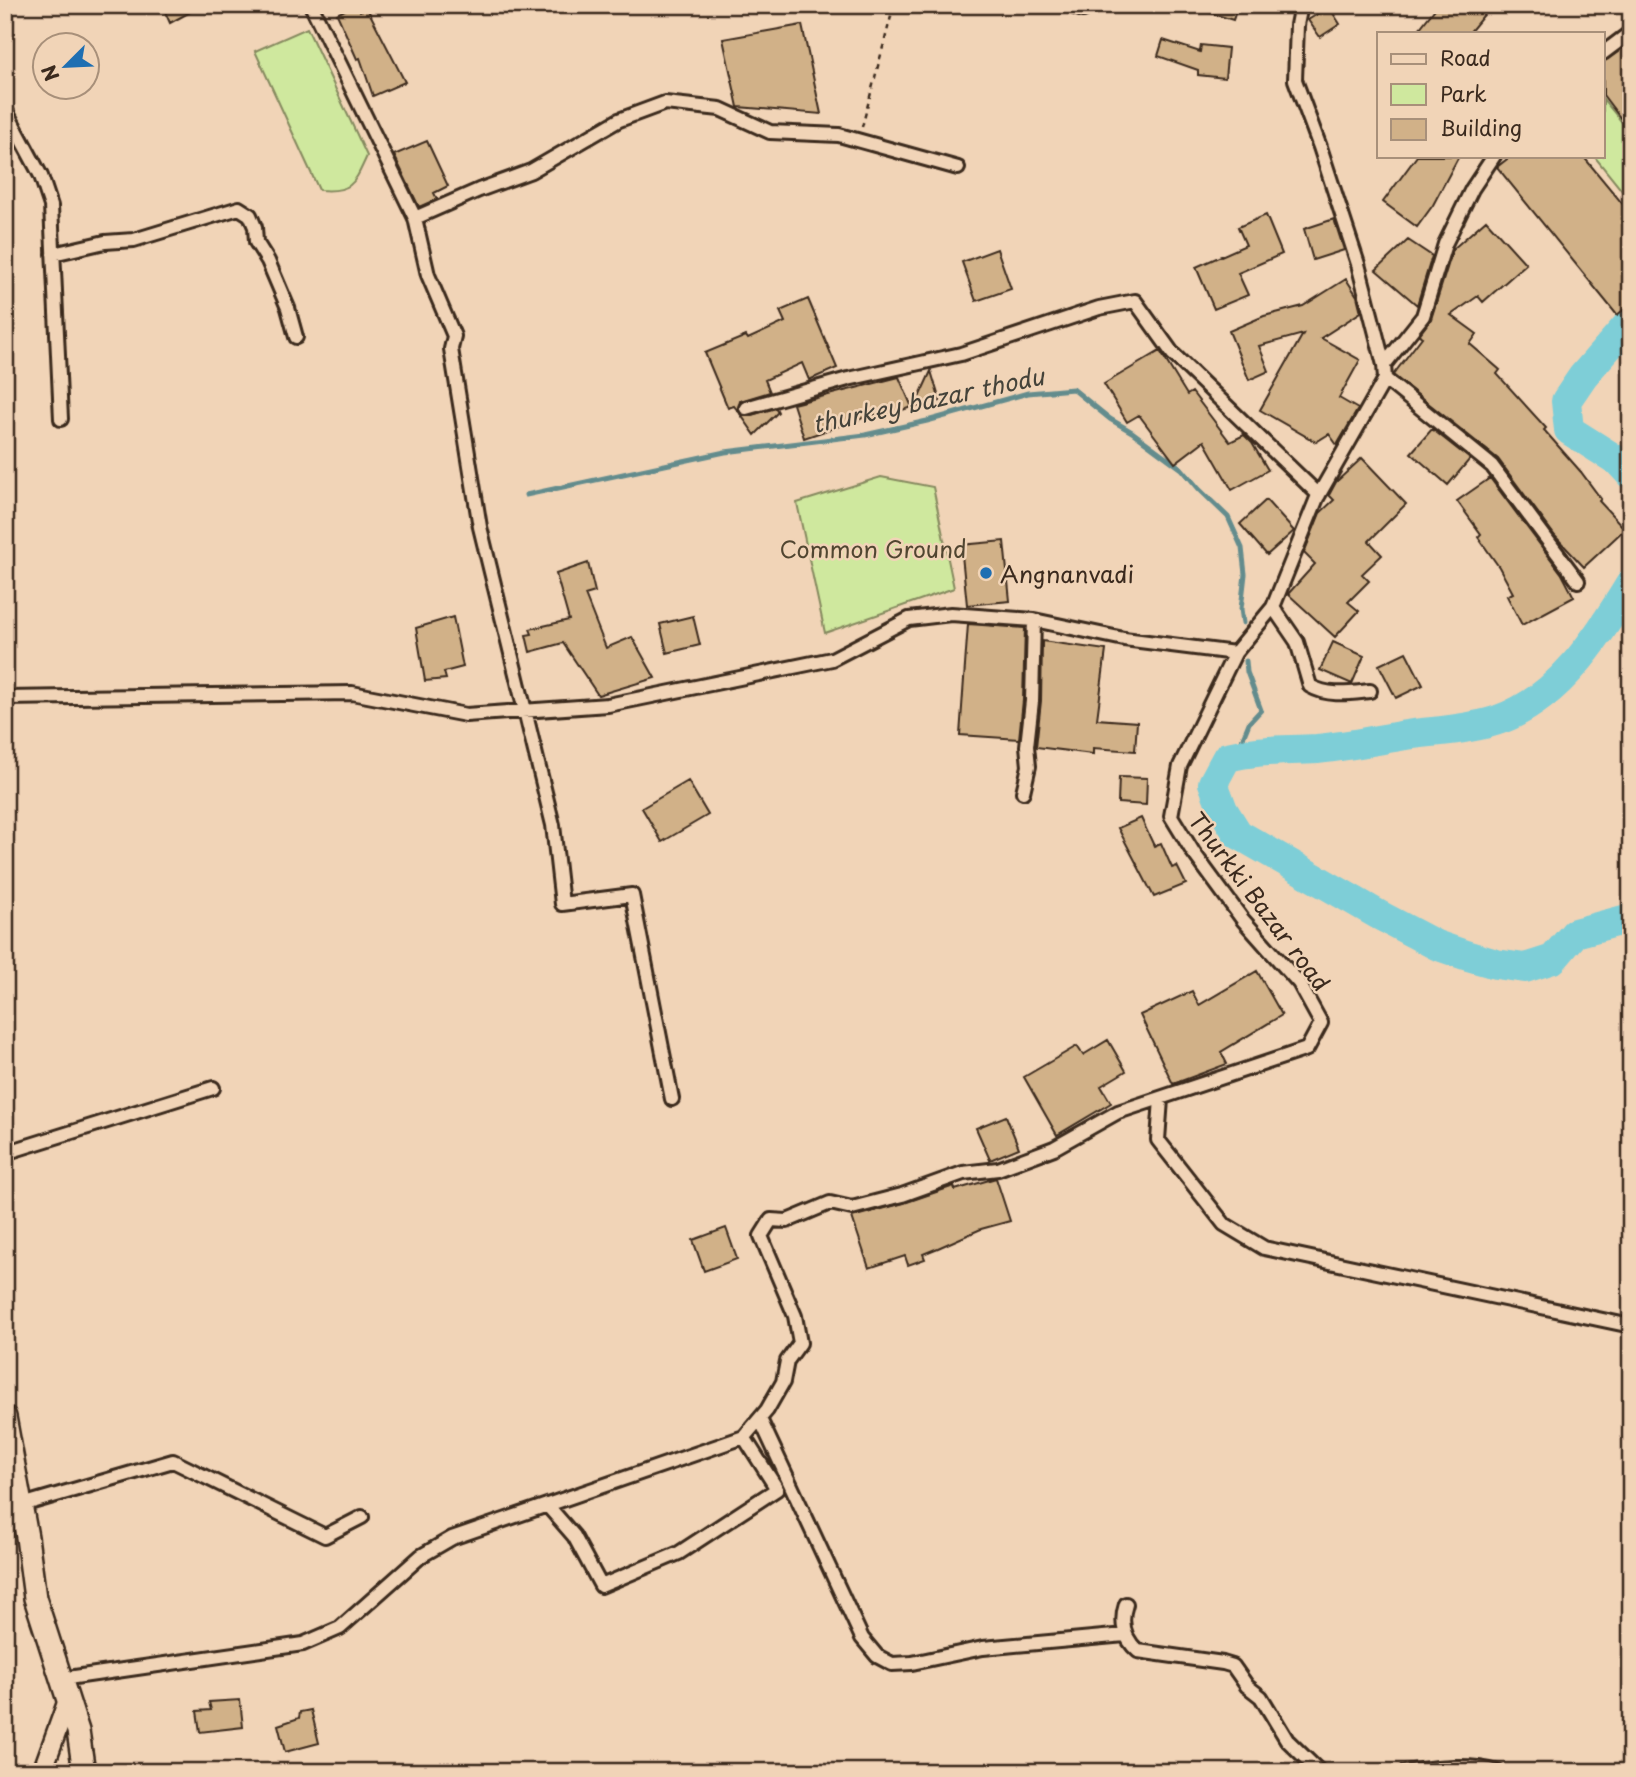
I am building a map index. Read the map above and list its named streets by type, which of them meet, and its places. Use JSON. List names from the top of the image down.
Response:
{
  "streets": {
    "street": ["Thurkki Bazar road"]
  },
  "water": ["thurkey bazar thodu"],
  "parks": ["Common Ground"],
  "places": ["Angnanvadi"],
  "legend": ["Road", "Park", "Building"],
  "north": "bottom left"
}
